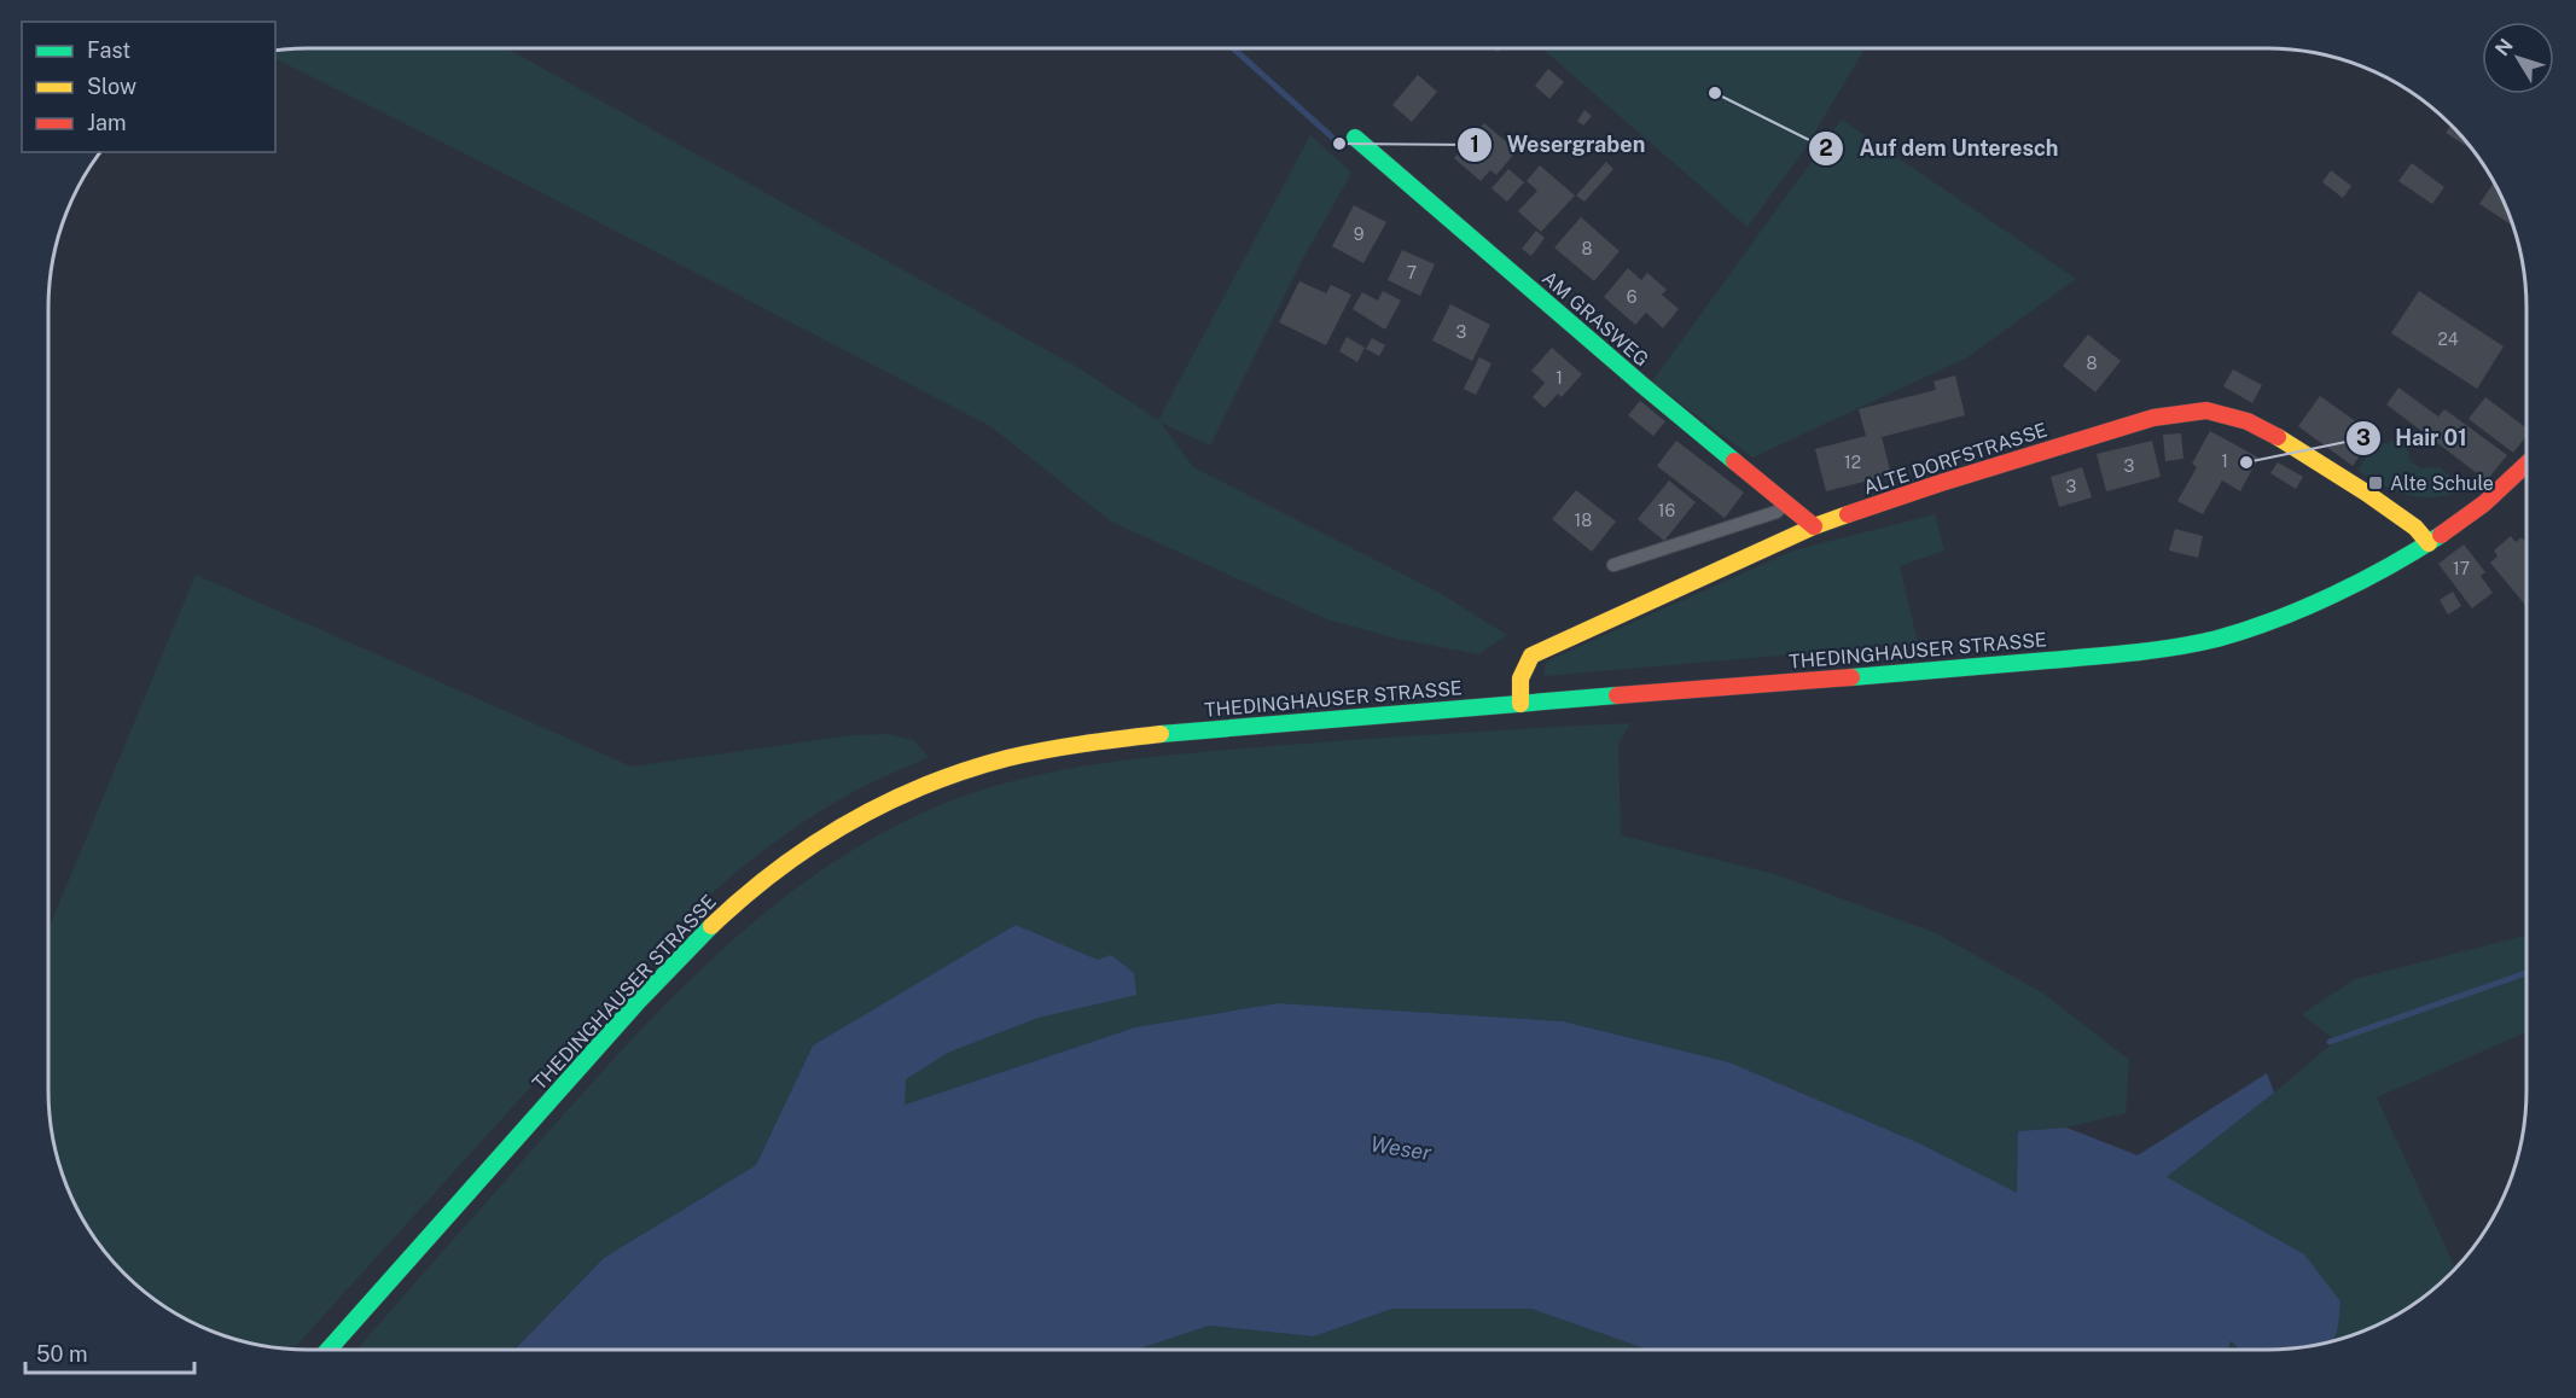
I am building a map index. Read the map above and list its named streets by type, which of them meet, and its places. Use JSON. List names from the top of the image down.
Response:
{
  "streets": {
    "main road": ["AM GRASWEG", "ALTE DORFSTRASSE", "THEDINGHAUSER STRASSE"]
  },
  "crossings": [
    ["AM GRASWEG", "ALTE DORFSTRASSE"],
    ["ALTE DORFSTRASSE", "THEDINGHAUSER STRASSE"]
  ],
  "water": ["Weser"],
  "places": {
    "other": ["Auf dem Unteresch", "Wesergraben", "Hair 01"],
    "transit": ["Alte Schule"]
  },
  "house_numbers": [
    "9",
    "8",
    "7",
    "6",
    "3",
    "24",
    "8",
    "1",
    "1",
    "12",
    "3",
    "3",
    "16",
    "18",
    "17"
  ],
  "legend": ["Fast", "Slow", "Jam"],
  "scale_bar": "50 m",
  "north": "top left"
}
